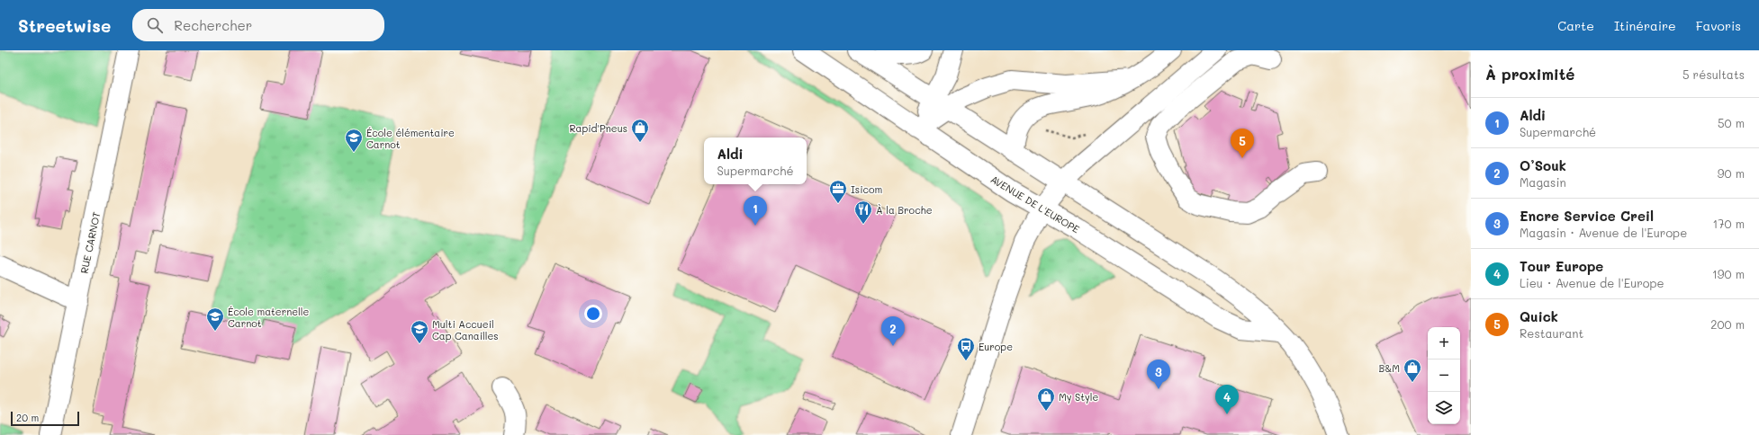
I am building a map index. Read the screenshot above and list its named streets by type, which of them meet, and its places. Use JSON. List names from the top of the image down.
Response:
{
  "streets": {
    "main road": ["AVENUE DE L'EUROPE", "RUE CARNOT"]
  },
  "places": {
    "shop": ["Rapid'Pneus", "B&M", "My Style"],
    "school or university": ["École élémentaire Carnot", "École maternelle Carnot", "Multi Accueil Cap Canailles"],
    "office": ["Isicom"],
    "restaurant": ["À la Broche"],
    "bus stop": ["Europe"]
  },
  "scale_bar": "20 m",
  "page": {
    "header": "Streetwise",
    "search": "Rechercher",
    "nav": ["Carte", "Itinéraire", "Favoris"],
    "heading": ["À proximité", "5 résultats"],
    "list": [
      {
        "mark": "1",
        "name": "Aldi",
        "note": "Supermarché",
        "value": "50 m"
      },
      {
        "mark": "2",
        "name": "O’Souk",
        "note": "Magasin",
        "value": "90 m"
      },
      {
        "mark": "3",
        "name": "Encre Service Creil",
        "note": "Magasin · Avenue de l'Europe",
        "value": "170 m"
      },
      {
        "mark": "4",
        "name": "Tour Europe",
        "note": "Lieu · Avenue de l'Europe",
        "value": "190 m"
      },
      {
        "mark": "5",
        "name": "Quick",
        "note": "Restaurant",
        "value": "200 m"
      }
    ],
    "pins": [
      "5",
      "1",
      "2",
      "3",
      "4"
    ],
    "popup": ["Aldi", "Supermarché"],
    "map_buttons": ["+", "−"],
    "scale": "20 m"
  }
}
